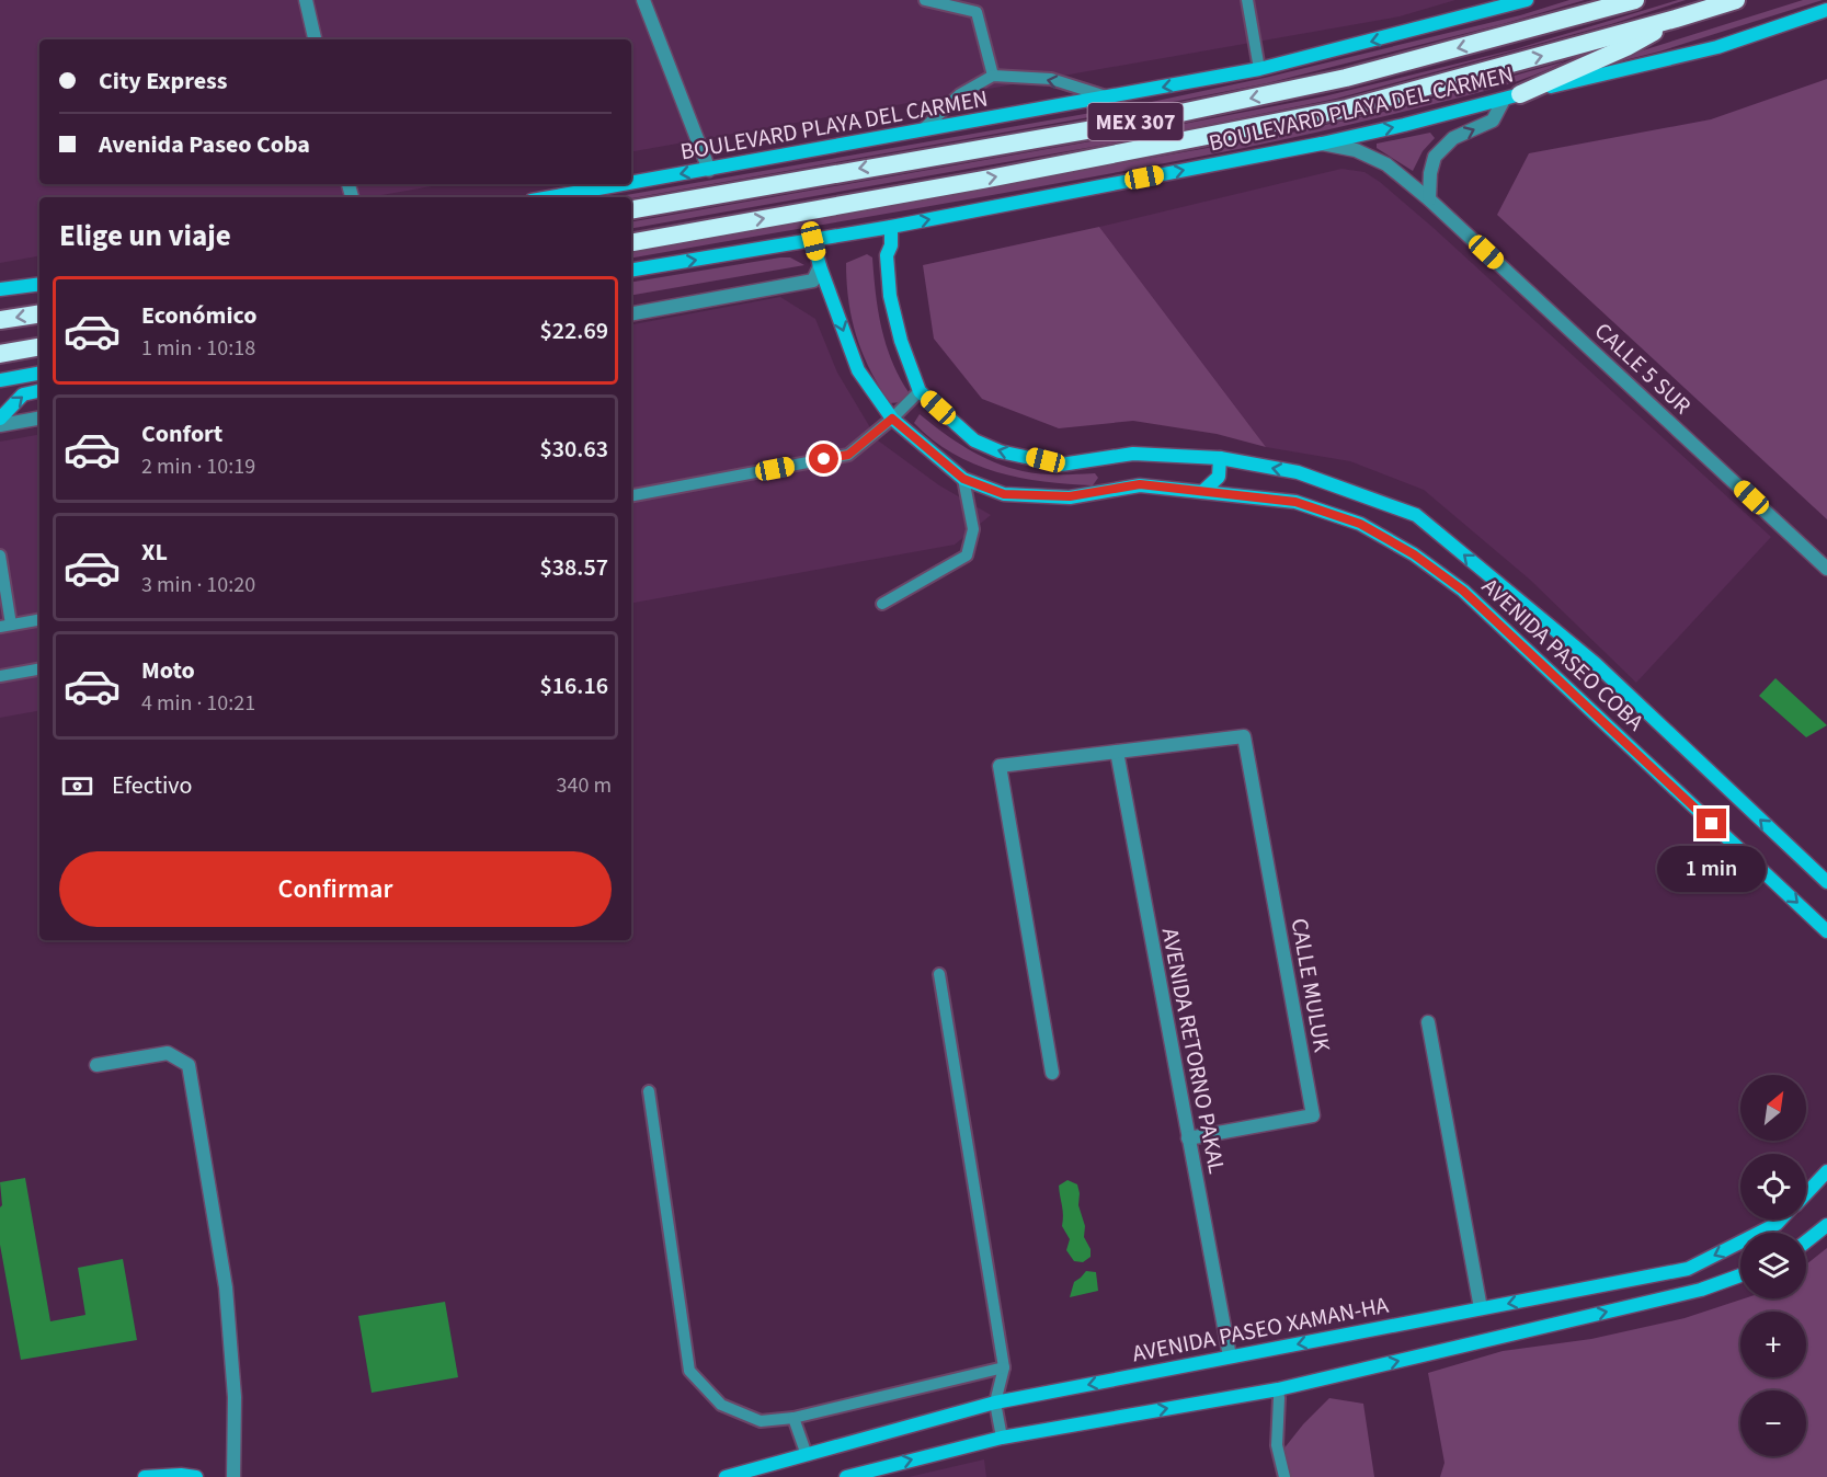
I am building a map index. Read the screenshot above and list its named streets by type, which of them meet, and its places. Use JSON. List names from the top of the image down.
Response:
{
  "streets": {
    "highway": ["MEX 307"],
    "main road": ["BOULEVARD PLAYA DEL CARMEN", "AVENIDA PASEO COBA", "AVENIDA PASEO XAMAN-HA"],
    "street": ["CALLE 5 SUR", "CALLE MULUK", "AVENIDA RETORNO PAKAL"]
  },
  "crossings": [
    ["BOULEVARD PLAYA DEL CARMEN", "CALLE 5 SUR"],
    ["BOULEVARD PLAYA DEL CARMEN", "AVENIDA PASEO COBA"],
    ["CALLE MULUK", "AVENIDA RETORNO PAKAL"],
    ["AVENIDA RETORNO PAKAL", "AVENIDA PASEO XAMAN-HA"]
  ],
  "north": "top right",
  "page": {
    "banner": ["City Express", "Avenida Paseo Coba"],
    "heading": "Elige un viaje",
    "list": [
      {
        "name": "Económico",
        "note": "1 min · 10:18",
        "value": "$22.69"
      },
      {
        "name": "Confort",
        "note": "2 min · 10:19",
        "value": "$30.63"
      },
      {
        "name": "XL",
        "note": "3 min · 10:20",
        "value": "$38.57"
      },
      {
        "name": "Moto",
        "note": "4 min · 10:21",
        "value": "$16.16"
      }
    ],
    "pay": ["Efectivo", "340 m"],
    "buttons": "Confirmar",
    "bubble": "1 min",
    "map_buttons": ["+", "−"]
  }
}
